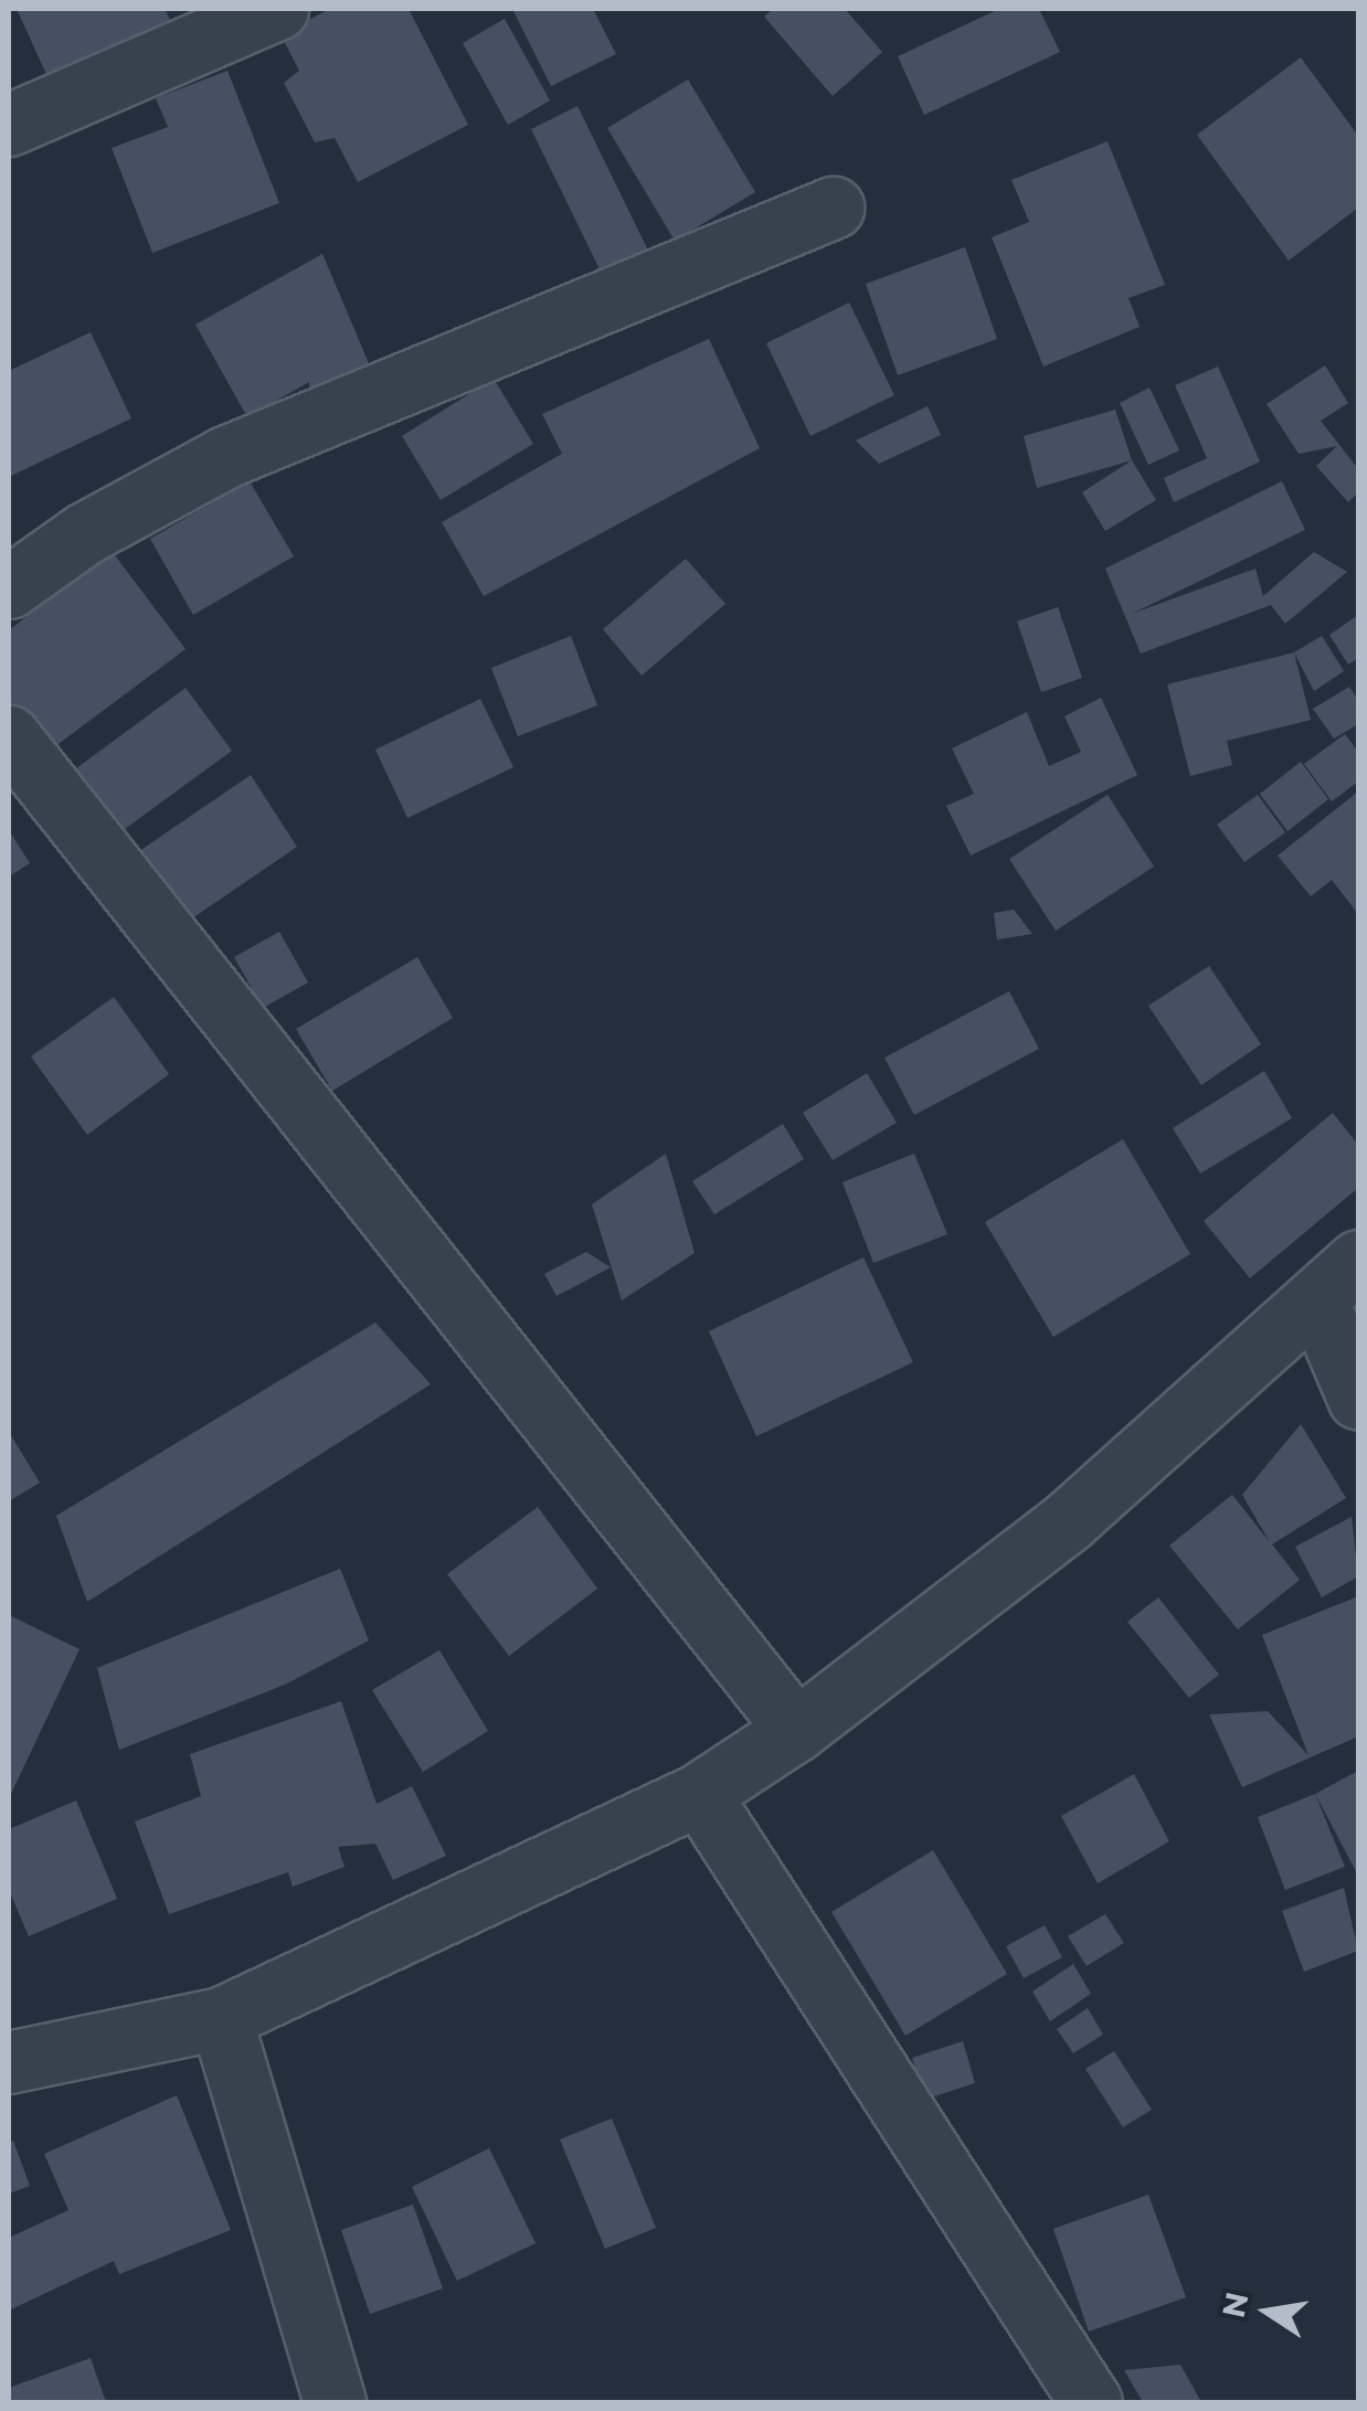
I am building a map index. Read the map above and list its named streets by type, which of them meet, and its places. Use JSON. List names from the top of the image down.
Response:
{
  "north": "left"
}
